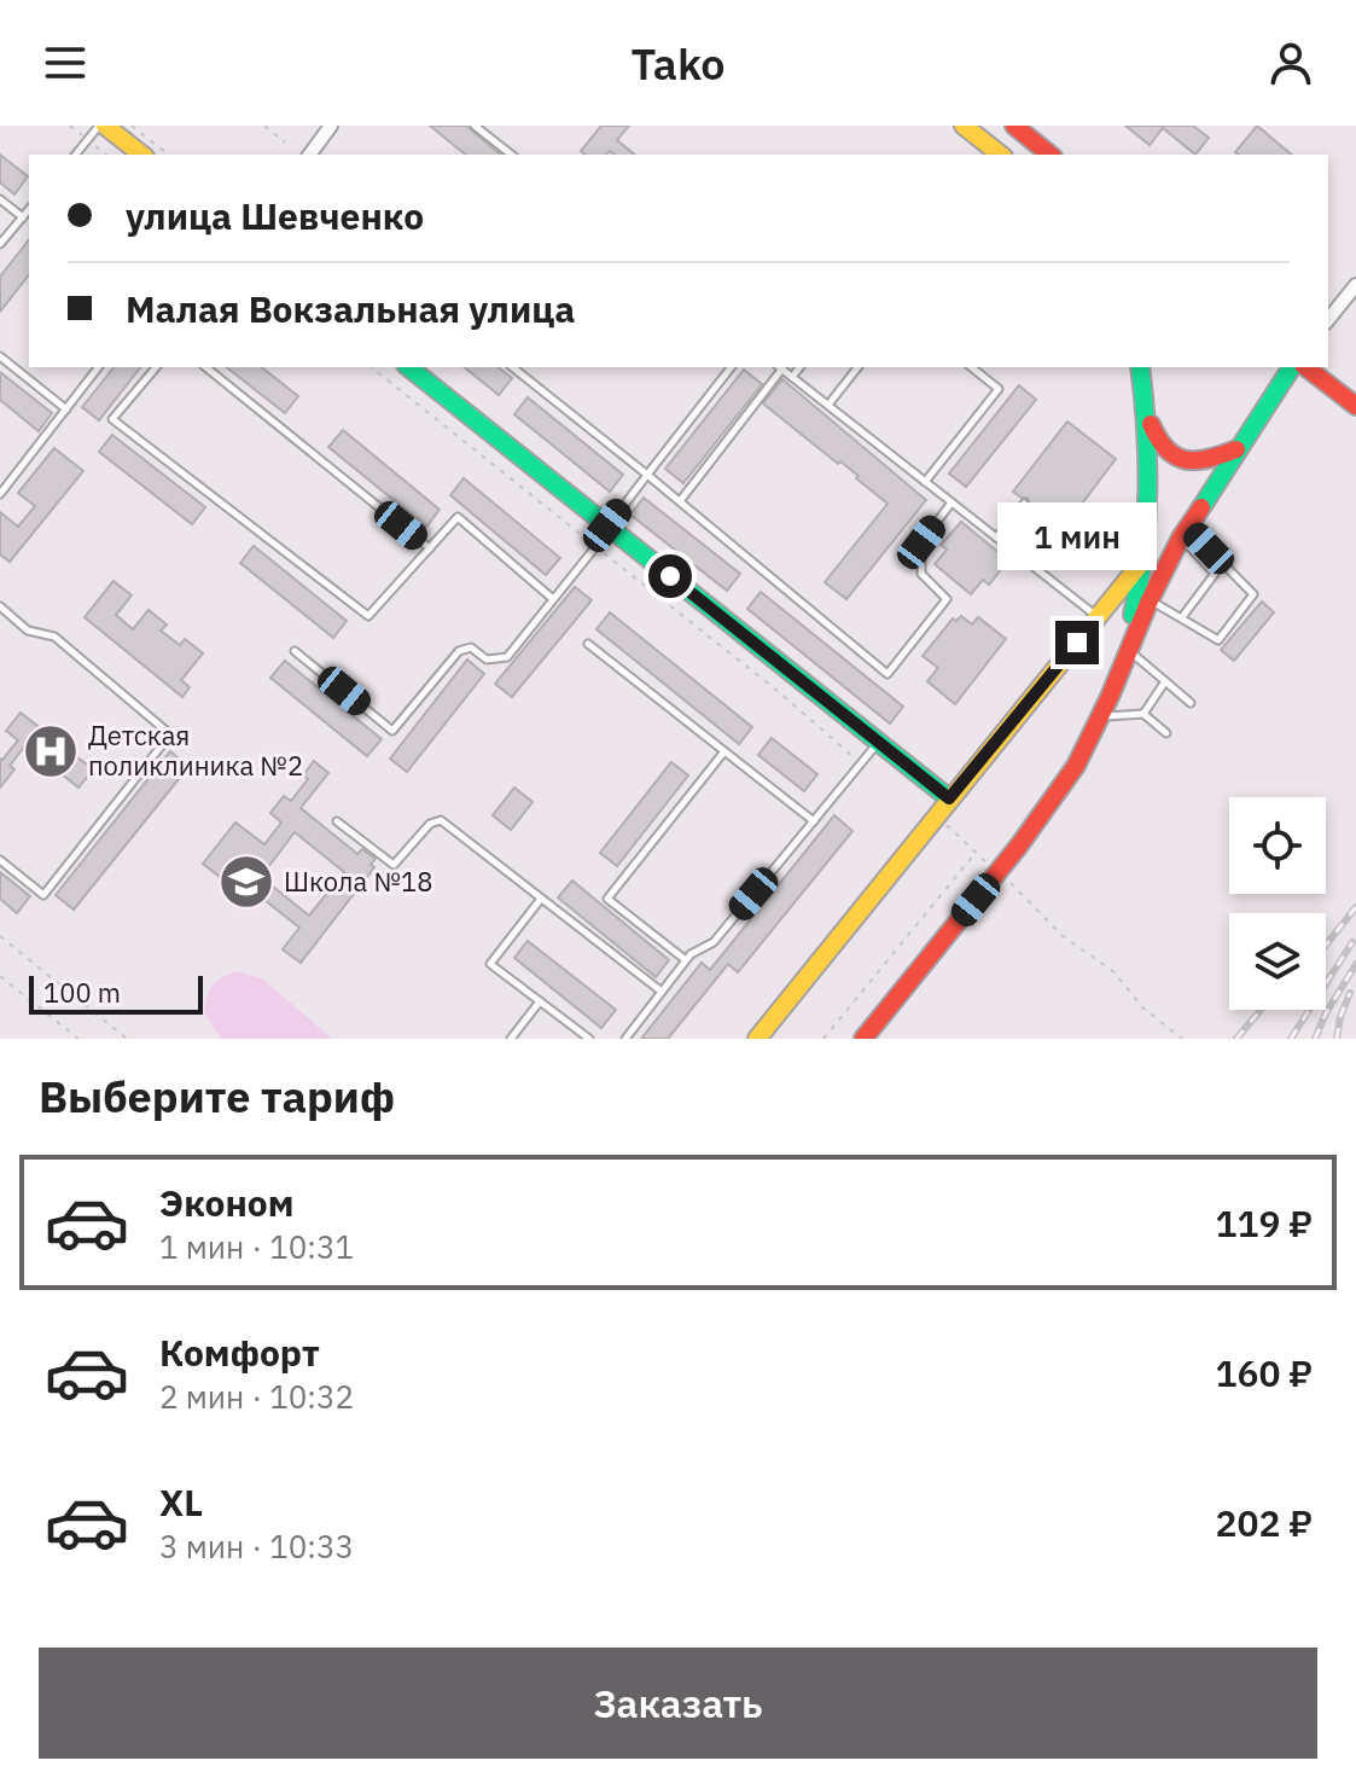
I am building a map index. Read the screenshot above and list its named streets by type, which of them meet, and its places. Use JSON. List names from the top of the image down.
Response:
{
  "places": {
    "hospital": ["Детская поликлиника №2"],
    "school or university": ["Школа №18"]
  },
  "scale_bar": "100 m",
  "page": {
    "header": "Tako",
    "banner": ["улица Шевченко", "Малая Вокзальная улица"],
    "bubble": "1 мин",
    "scale": "100 m",
    "heading": "Выберите тариф",
    "list": [
      {
        "name": "Эконом",
        "note": "1 мин · 10:31",
        "value": "119 ₽"
      },
      {
        "name": "Комфорт",
        "note": "2 мин · 10:32",
        "value": "160 ₽"
      },
      {
        "name": "XL",
        "note": "3 мин · 10:33",
        "value": "202 ₽"
      }
    ],
    "buttons": "Заказать"
  }
}
